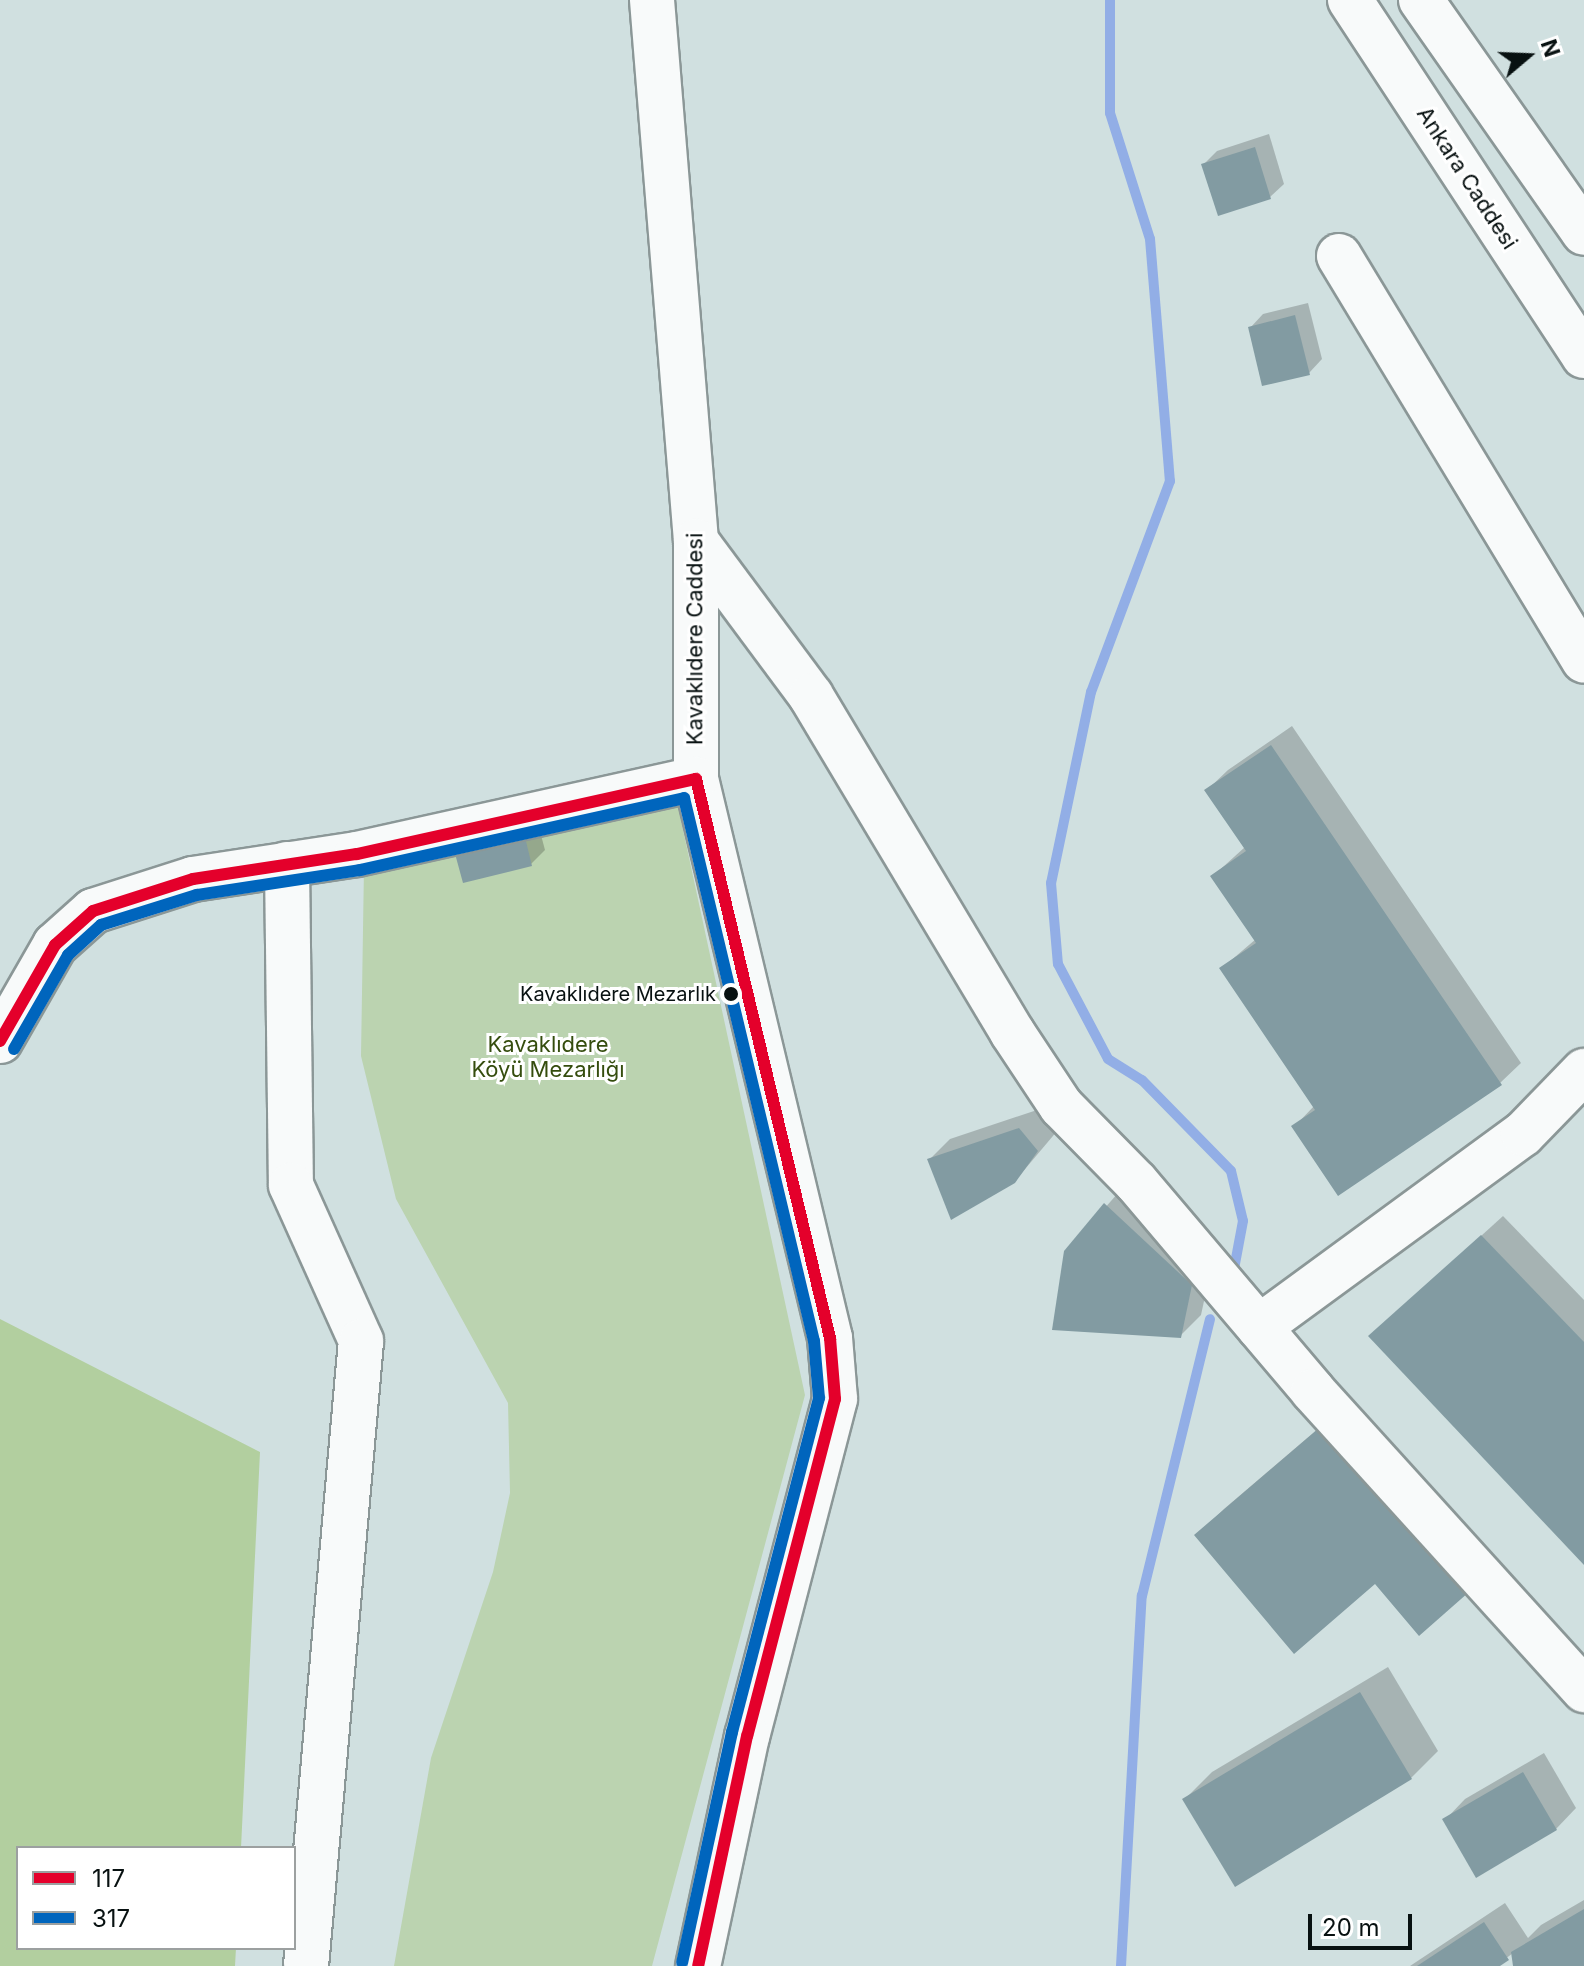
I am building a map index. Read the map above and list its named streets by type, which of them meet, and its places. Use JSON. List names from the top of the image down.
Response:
{
  "streets": {
    "main road": ["Ankara Caddesi", "Kavaklıdere Caddesi"]
  },
  "parks": ["Kavaklıdere Köyü Mezarlığı"],
  "places": ["Kavaklıdere Mezarlık"],
  "lines": ["transit line 117", "transit line 317"],
  "legend": ["117", "317"],
  "scale_bar": "20 m",
  "north": "right"
}
